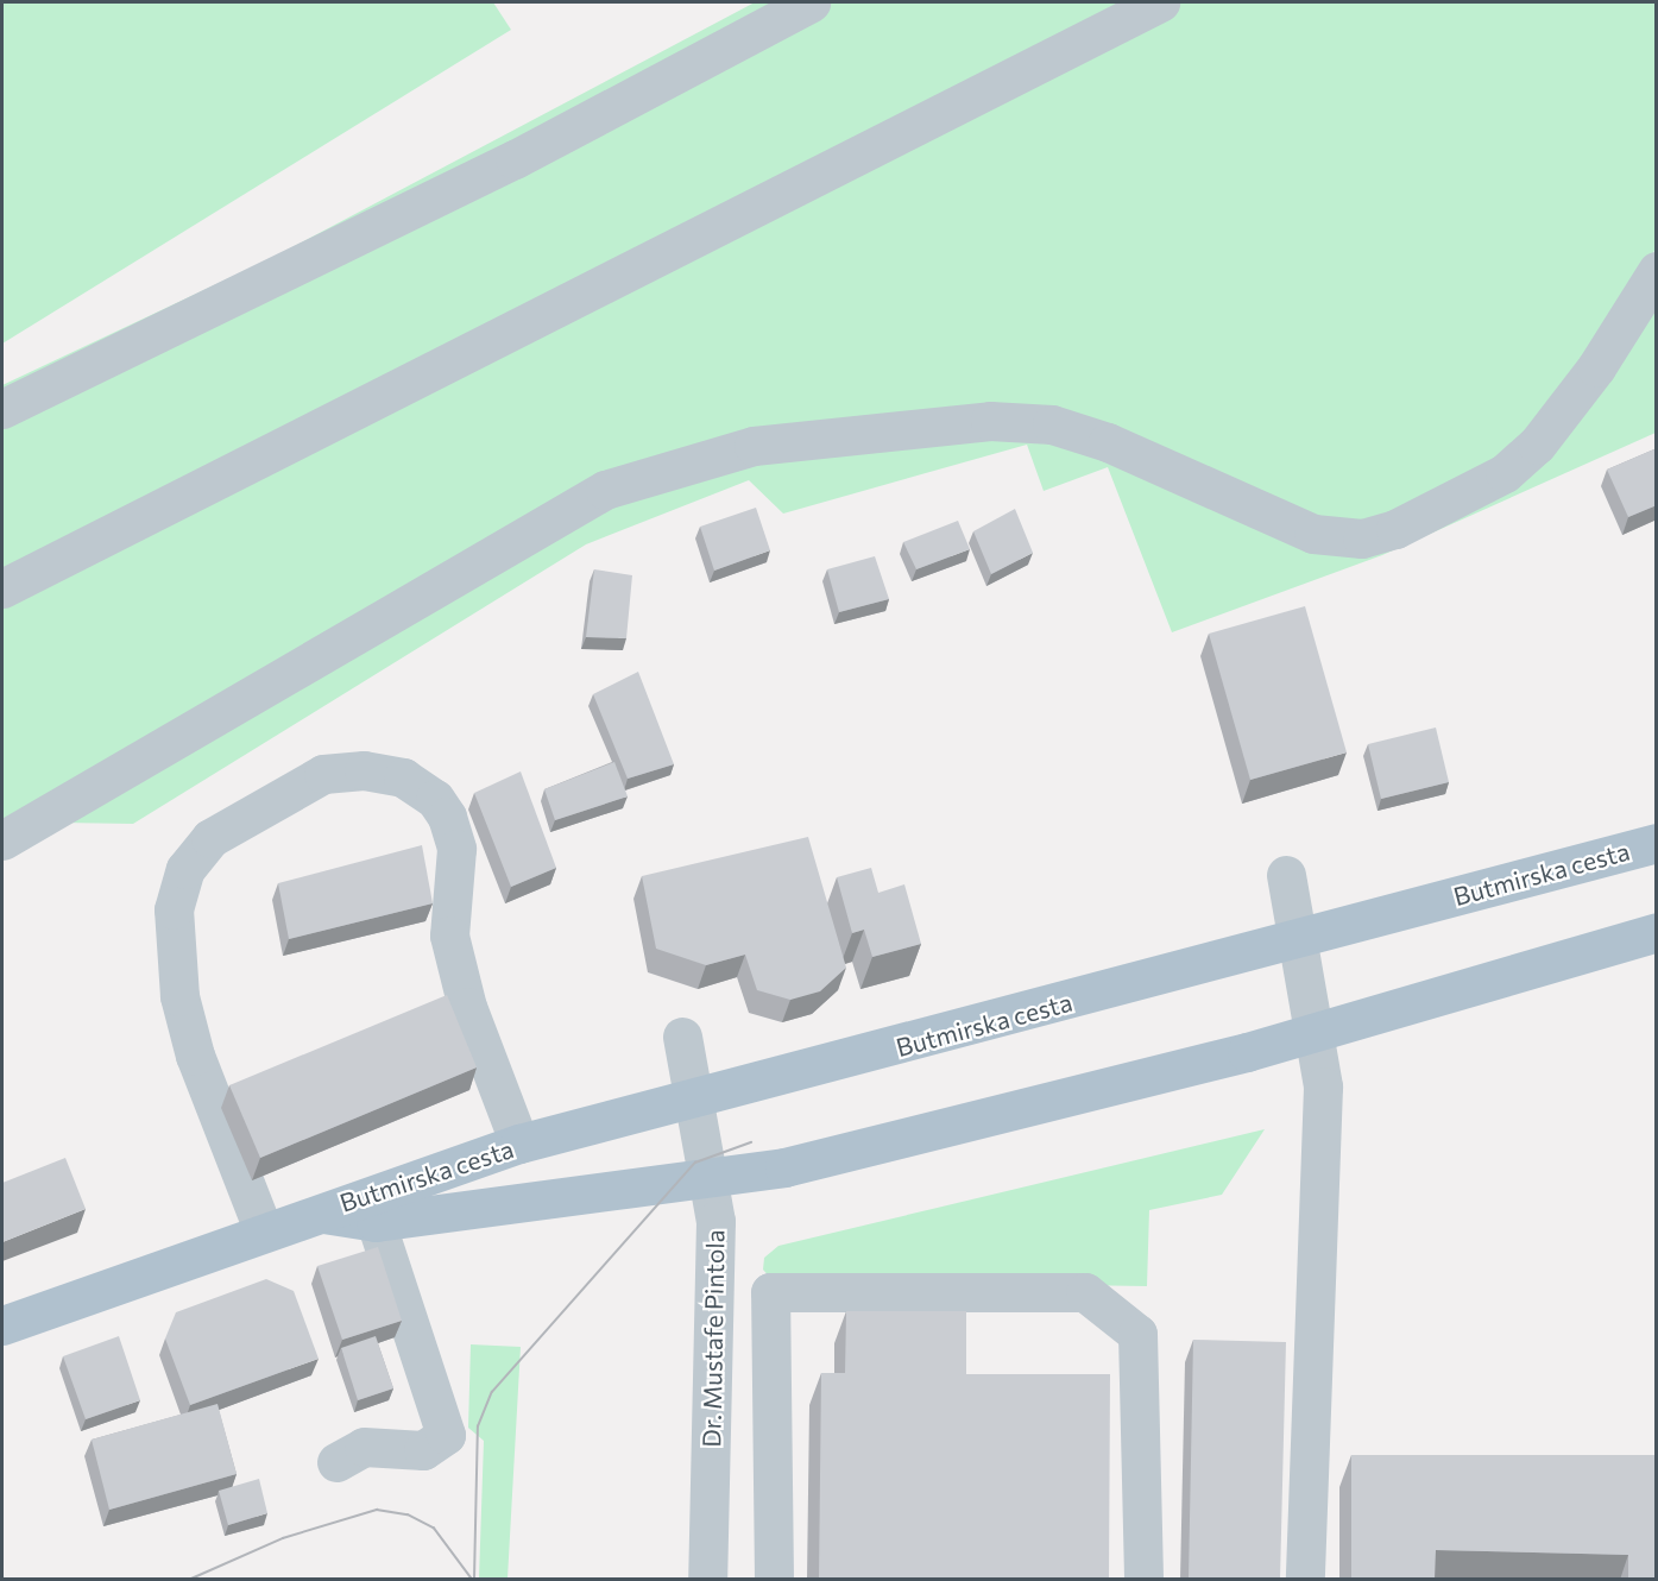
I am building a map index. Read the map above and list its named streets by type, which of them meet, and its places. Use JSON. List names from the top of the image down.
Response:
{
  "streets": {
    "main road": ["Butmirska cesta"],
    "street": ["Dr. Mustafe Pintola"]
  },
  "crossings": [
    ["Butmirska cesta", "Dr. Mustafe Pintola"]
  ]
}
